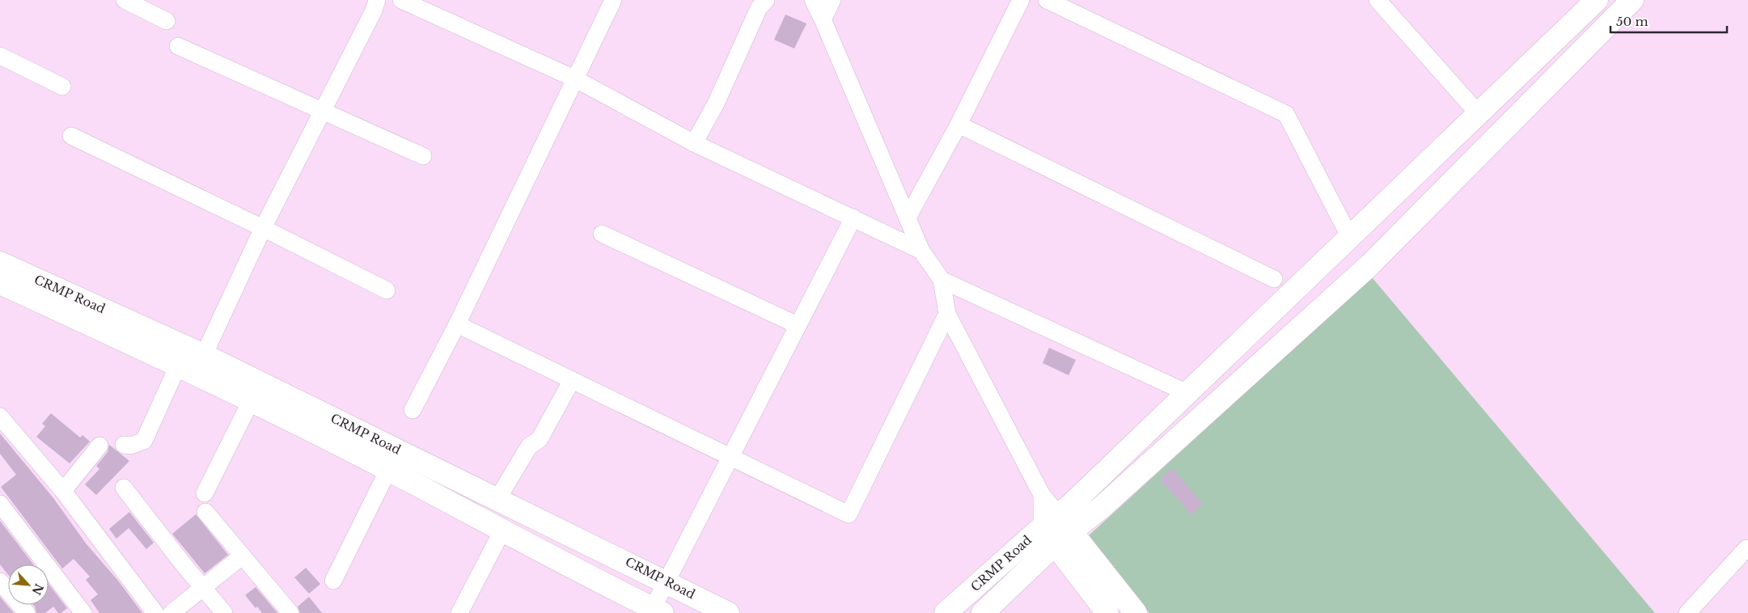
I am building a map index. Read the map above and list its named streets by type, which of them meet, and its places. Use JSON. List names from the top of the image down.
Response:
{
  "streets": {
    "main road": ["CRMP Road"]
  },
  "scale_bar": "50 m",
  "north": "bottom right"
}
